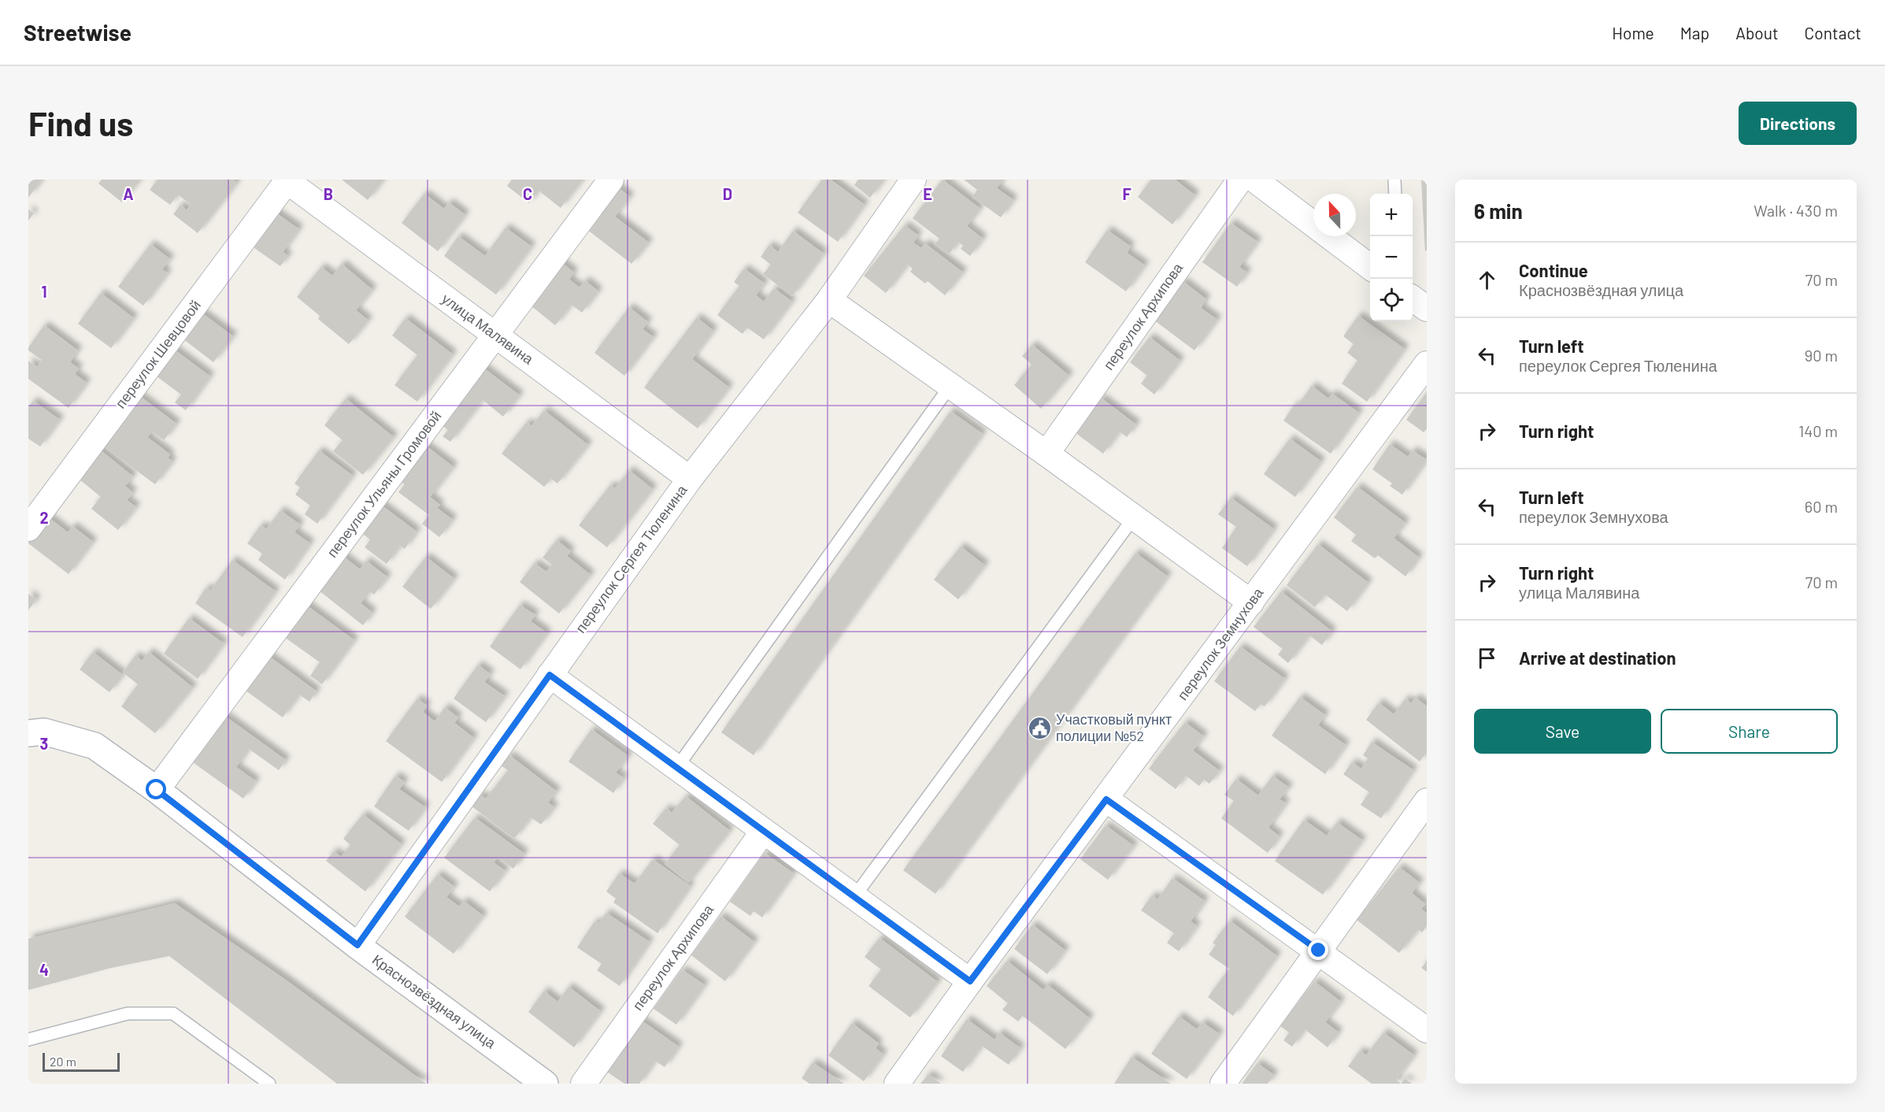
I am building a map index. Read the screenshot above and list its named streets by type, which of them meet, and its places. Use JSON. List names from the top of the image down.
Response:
{
  "streets": {
    "street": [
      "переулок Архипова",
      "улица Малявина",
      "переулок Шевцовой",
      "переулок Ульяны Громовой",
      "переулок Сергея Тюленина",
      "переулок Земнухова",
      "Краснозвёздная улица"
    ]
  },
  "crossings": [
    ["улица Малявина", "переулок Шевцовой"],
    ["улица Малявина", "переулок Ульяны Громовой"],
    ["улица Малявина", "переулок Сергея Тюленина"],
    ["переулок Ульяны Громовой", "Краснозвёздная улица"],
    ["переулок Сергея Тюленина", "Краснозвёздная улица"]
  ],
  "places": {
    "public building": ["Участковый пункт полиции №52"]
  },
  "scale_bar": "20 m",
  "north": "top",
  "page": {
    "header": "Streetwise",
    "nav": [
      "Home",
      "Map",
      "About",
      "Contact"
    ],
    "buttons": [
      "Directions",
      ["Save", "Share"]
    ],
    "title": "Find us",
    "heading": ["6 min", "Walk · 430 m"],
    "map_buttons": ["+", "−"],
    "list": [
      ["Continue", "Краснозвёздная улица", "70 m"],
      ["Turn left", "переулок Сергея Тюленина", "90 m"],
      ["Turn right", "140 m"],
      ["Turn left", "переулок Земнухова", "60 m"],
      ["Turn right", "улица Малявина", "70 m"],
      "Arrive at destination"
    ],
    "scale": "20 m"
  },
  "grid": {
    "columns": [
      "A",
      "B",
      "C",
      "D",
      "E",
      "F"
    ],
    "rows": [
      "1",
      "2",
      "3",
      "4"
    ]
  }
}
